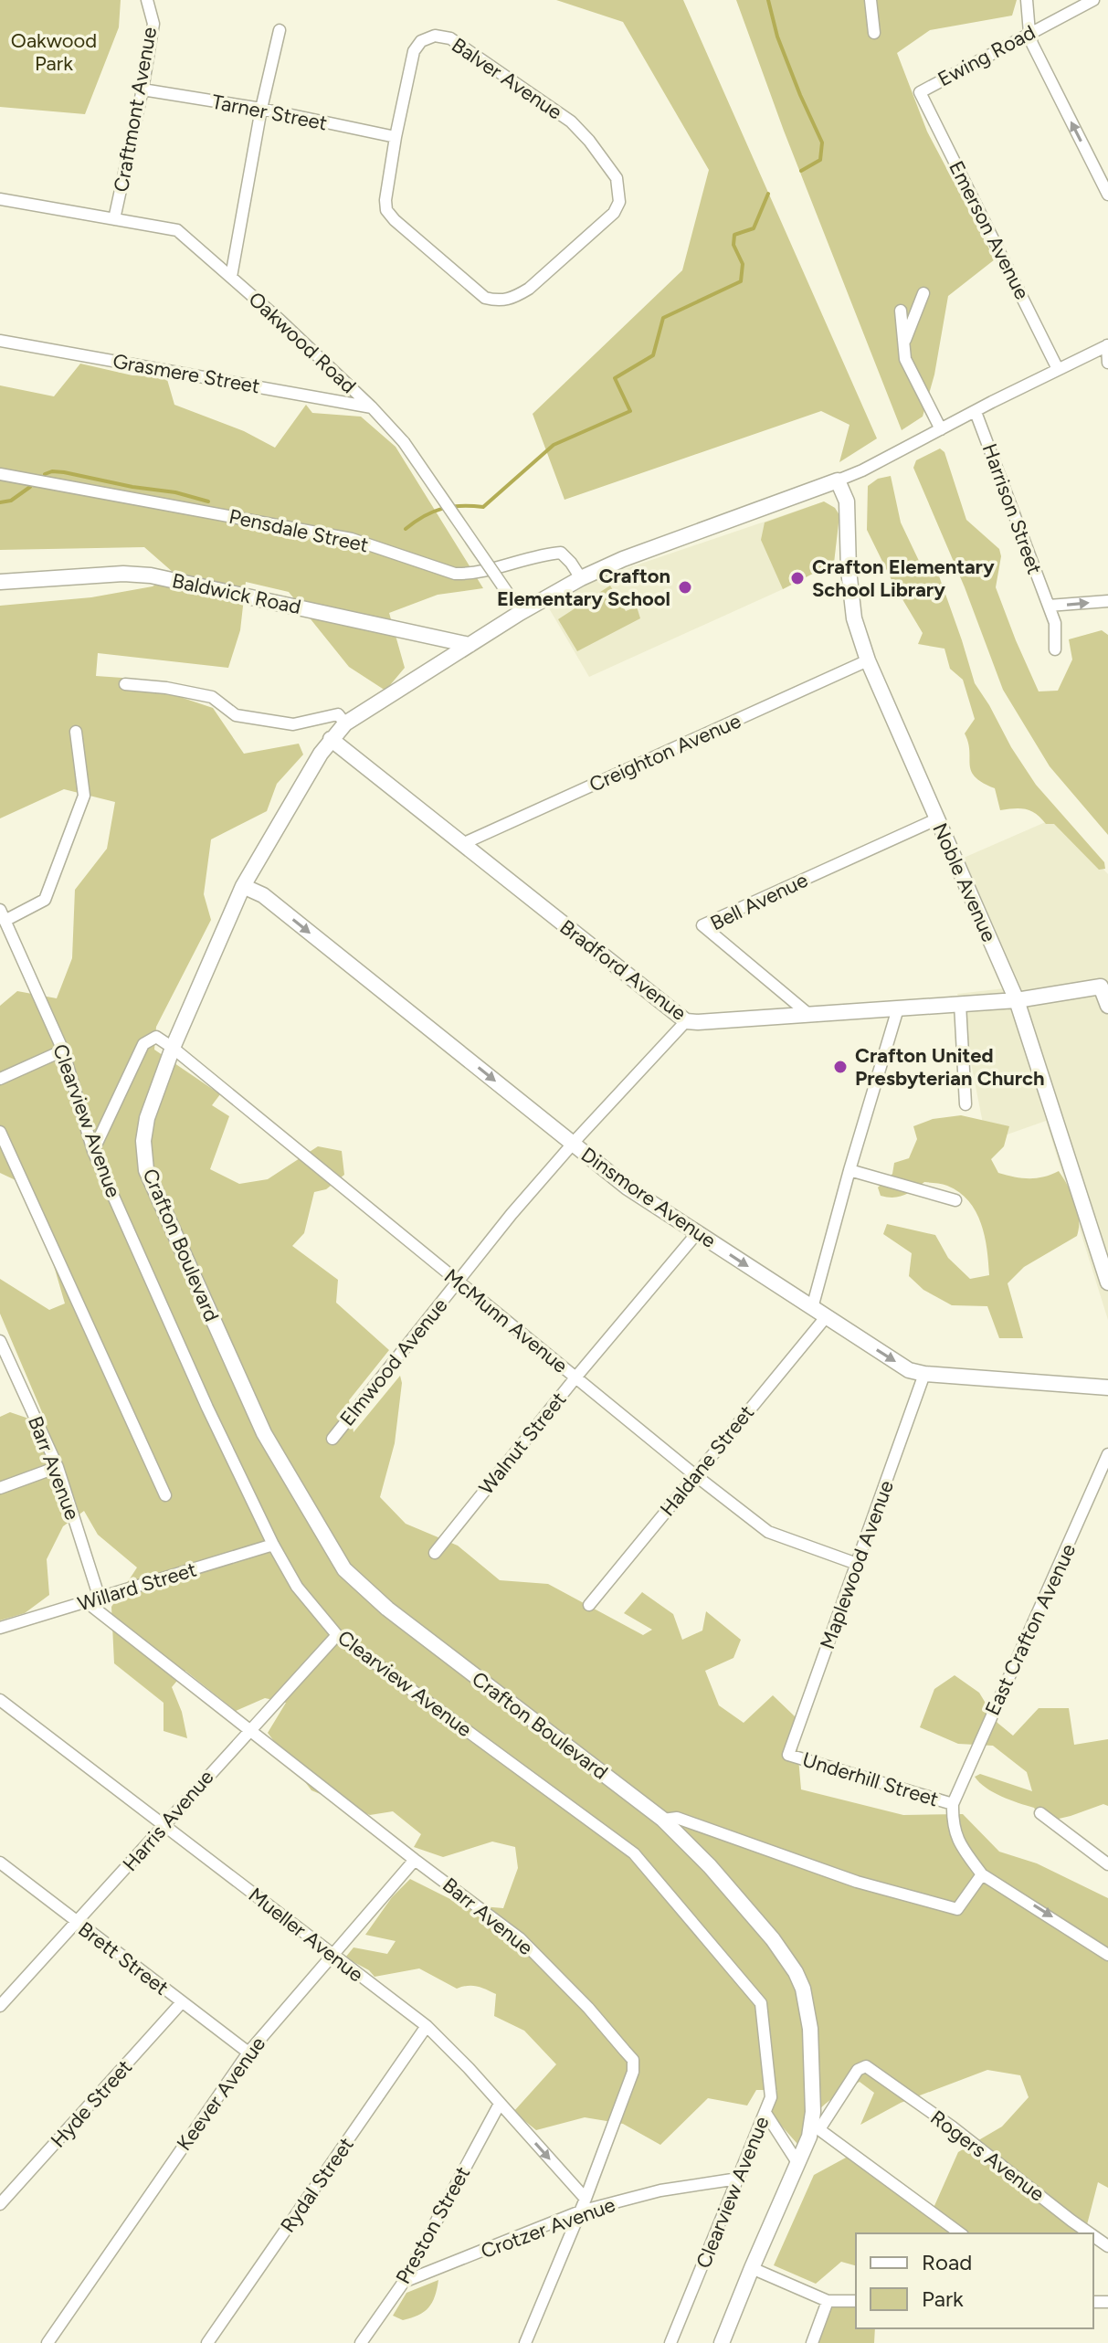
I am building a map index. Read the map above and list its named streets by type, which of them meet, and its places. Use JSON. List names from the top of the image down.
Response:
{
  "streets": {
    "main road": [
      "Baldwick Road",
      "Noble Avenue",
      "Bradford Avenue",
      "Dinsmore Avenue",
      "Crafton Boulevard"
    ],
    "street": [
      "Ewing Road",
      "Balver Avenue",
      "Craftmont Avenue",
      "Tarner Street",
      "Emerson Avenue",
      "Oakwood Road",
      "Grasmere Street",
      "Harrison Street",
      "Pensdale Street",
      "Creighton Avenue",
      "Bell Avenue",
      "Clearview Avenue",
      "McMunn Avenue",
      "Elmwood Avenue",
      "Walnut Street",
      "Haldane Street",
      "Barr Avenue",
      "Maplewood Avenue",
      "Willard Street",
      "East Crafton Avenue",
      "Underhill Street",
      "Harris Avenue",
      "Mueller Avenue",
      "Brett Street",
      "Keever Avenue",
      "Hyde Street",
      "Rogers Avenue",
      "Rydal Street",
      "Preston Street",
      "Crotzer Avenue"
    ]
  },
  "crossings": [
    ["Ewing Road", "Emerson Avenue"],
    ["Balver Avenue", "Tarner Street"],
    ["Craftmont Avenue", "Tarner Street"],
    ["Craftmont Avenue", "Oakwood Road"],
    ["Oakwood Road", "Grasmere Street"],
    ["Oakwood Road", "Crafton Boulevard"],
    ["Pensdale Street", "Crafton Boulevard"],
    ["Baldwick Road", "Crafton Boulevard"],
    ["Creighton Avenue", "Noble Avenue"],
    ["Creighton Avenue", "Bradford Avenue"],
    ["Noble Avenue", "Bell Avenue"],
    ["Noble Avenue", "Bradford Avenue"],
    ["Noble Avenue", "Crafton Boulevard"],
    ["Bell Avenue", "Bradford Avenue"],
    ["Bradford Avenue", "Crafton Boulevard"],
    ["Bradford Avenue", "Elmwood Avenue"],
    ["Clearview Avenue", "Willard Street"],
    ["Clearview Avenue", "Harris Avenue"],
    ["Clearview Avenue", "Crotzer Avenue"],
    ["Dinsmore Avenue", "Crafton Boulevard"],
    ["Dinsmore Avenue", "Elmwood Avenue"],
    ["Dinsmore Avenue", "Walnut Street"],
    ["Dinsmore Avenue", "Haldane Street"],
    ["Dinsmore Avenue", "Maplewood Avenue"],
    ["Crafton Boulevard", "McMunn Avenue"],
    ["Crafton Boulevard", "Rogers Avenue"],
    ["McMunn Avenue", "Elmwood Avenue"],
    ["McMunn Avenue", "Walnut Street"],
    ["McMunn Avenue", "Haldane Street"],
    ["McMunn Avenue", "Maplewood Avenue"],
    ["Barr Avenue", "Willard Street"],
    ["Barr Avenue", "Harris Avenue"],
    ["Barr Avenue", "Mueller Avenue"],
    ["Barr Avenue", "Keever Avenue"],
    ["Barr Avenue", "Crotzer Avenue"],
    ["Maplewood Avenue", "Underhill Street"],
    ["East Crafton Avenue", "Underhill Street"],
    ["Harris Avenue", "Mueller Avenue"],
    ["Harris Avenue", "Brett Street"],
    ["Mueller Avenue", "Keever Avenue"],
    ["Mueller Avenue", "Rydal Street"],
    ["Mueller Avenue", "Preston Street"],
    ["Brett Street", "Keever Avenue"],
    ["Brett Street", "Hyde Street"],
    ["Preston Street", "Crotzer Avenue"]
  ],
  "one_way": ["Dinsmore Avenue"],
  "parks": ["Oakwood Park"],
  "places": ["Crafton Elementary School Library", "Crafton Elementary School", "Crafton United Presbyterian Church"],
  "legend": ["Road", "Park"]
}
